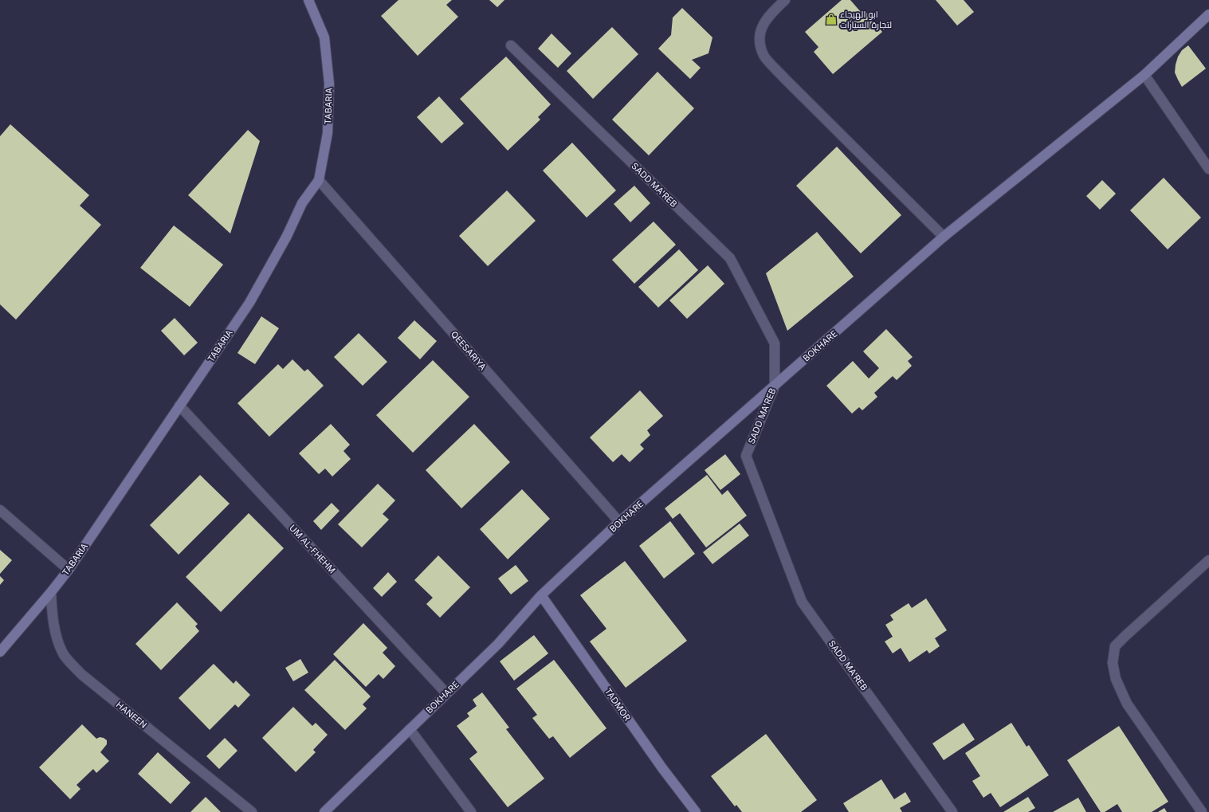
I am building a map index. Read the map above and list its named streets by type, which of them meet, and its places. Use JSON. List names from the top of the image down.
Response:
{
  "streets": {
    "street": [
      "TABARIA",
      "SADD MA'REB",
      "BOKHARE",
      "QEESARIYA",
      "UM AL-FHEHM",
      "TADMOR",
      "HANEEN"
    ]
  },
  "crossings": [
    ["TABARIA", "QEESARIYA"],
    ["TABARIA", "UM AL-FHEHM"],
    ["TABARIA", "HANEEN"],
    ["SADD MA'REB", "BOKHARE"],
    ["BOKHARE", "QEESARIYA"],
    ["BOKHARE", "UM AL-FHEHM"],
    ["BOKHARE", "TADMOR"]
  ],
  "places": {
    "shop": ["ابو الهيجاء لتجارة السيارات"]
  }
}
